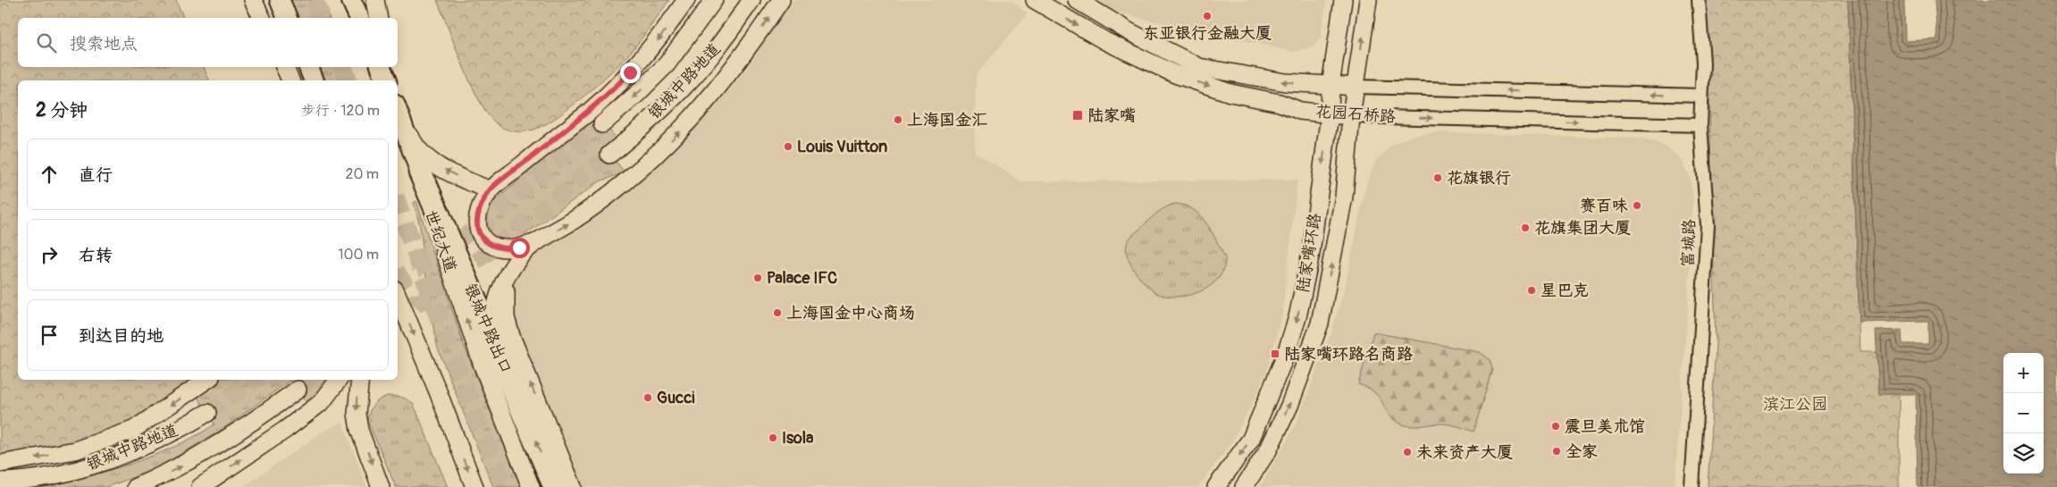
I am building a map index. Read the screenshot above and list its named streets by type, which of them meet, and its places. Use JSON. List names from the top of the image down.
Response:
{
  "streets": {
    "highway": ["银城中路出口"],
    "main road": [
      "银城中路地道",
      "花园石桥路",
      "世纪大道",
      "陆家嘴环路"
    ],
    "street": ["富城路"]
  },
  "crossings": [
    ["花园石桥路", "富城路"],
    ["花园石桥路", "陆家嘴环路"]
  ],
  "one_way": ["银城中路出口"],
  "parks": ["滨江公园"],
  "places": {
    "other": [
      "东亚银行金融大厦",
      "上海国金汇",
      "Louis Vuitton",
      "花旗银行",
      "赛百味",
      "花旗集团大厦",
      "Palace IFC",
      "星巴克",
      "上海国金中心商场",
      "Gucci",
      "震旦美术馆",
      "Isola",
      "全家",
      "未来资产大厦"
    ],
    "transit": ["陆家嘴", "陆家嘴环路名商路"]
  },
  "page": {
    "search": "搜索地点",
    "heading": ["2 分钟", "步行 · 120 m"],
    "list": [
      ["直行", "20 m"],
      ["右转", "100 m"],
      "到达目的地"
    ],
    "map_buttons": ["+", "−"]
  }
}
